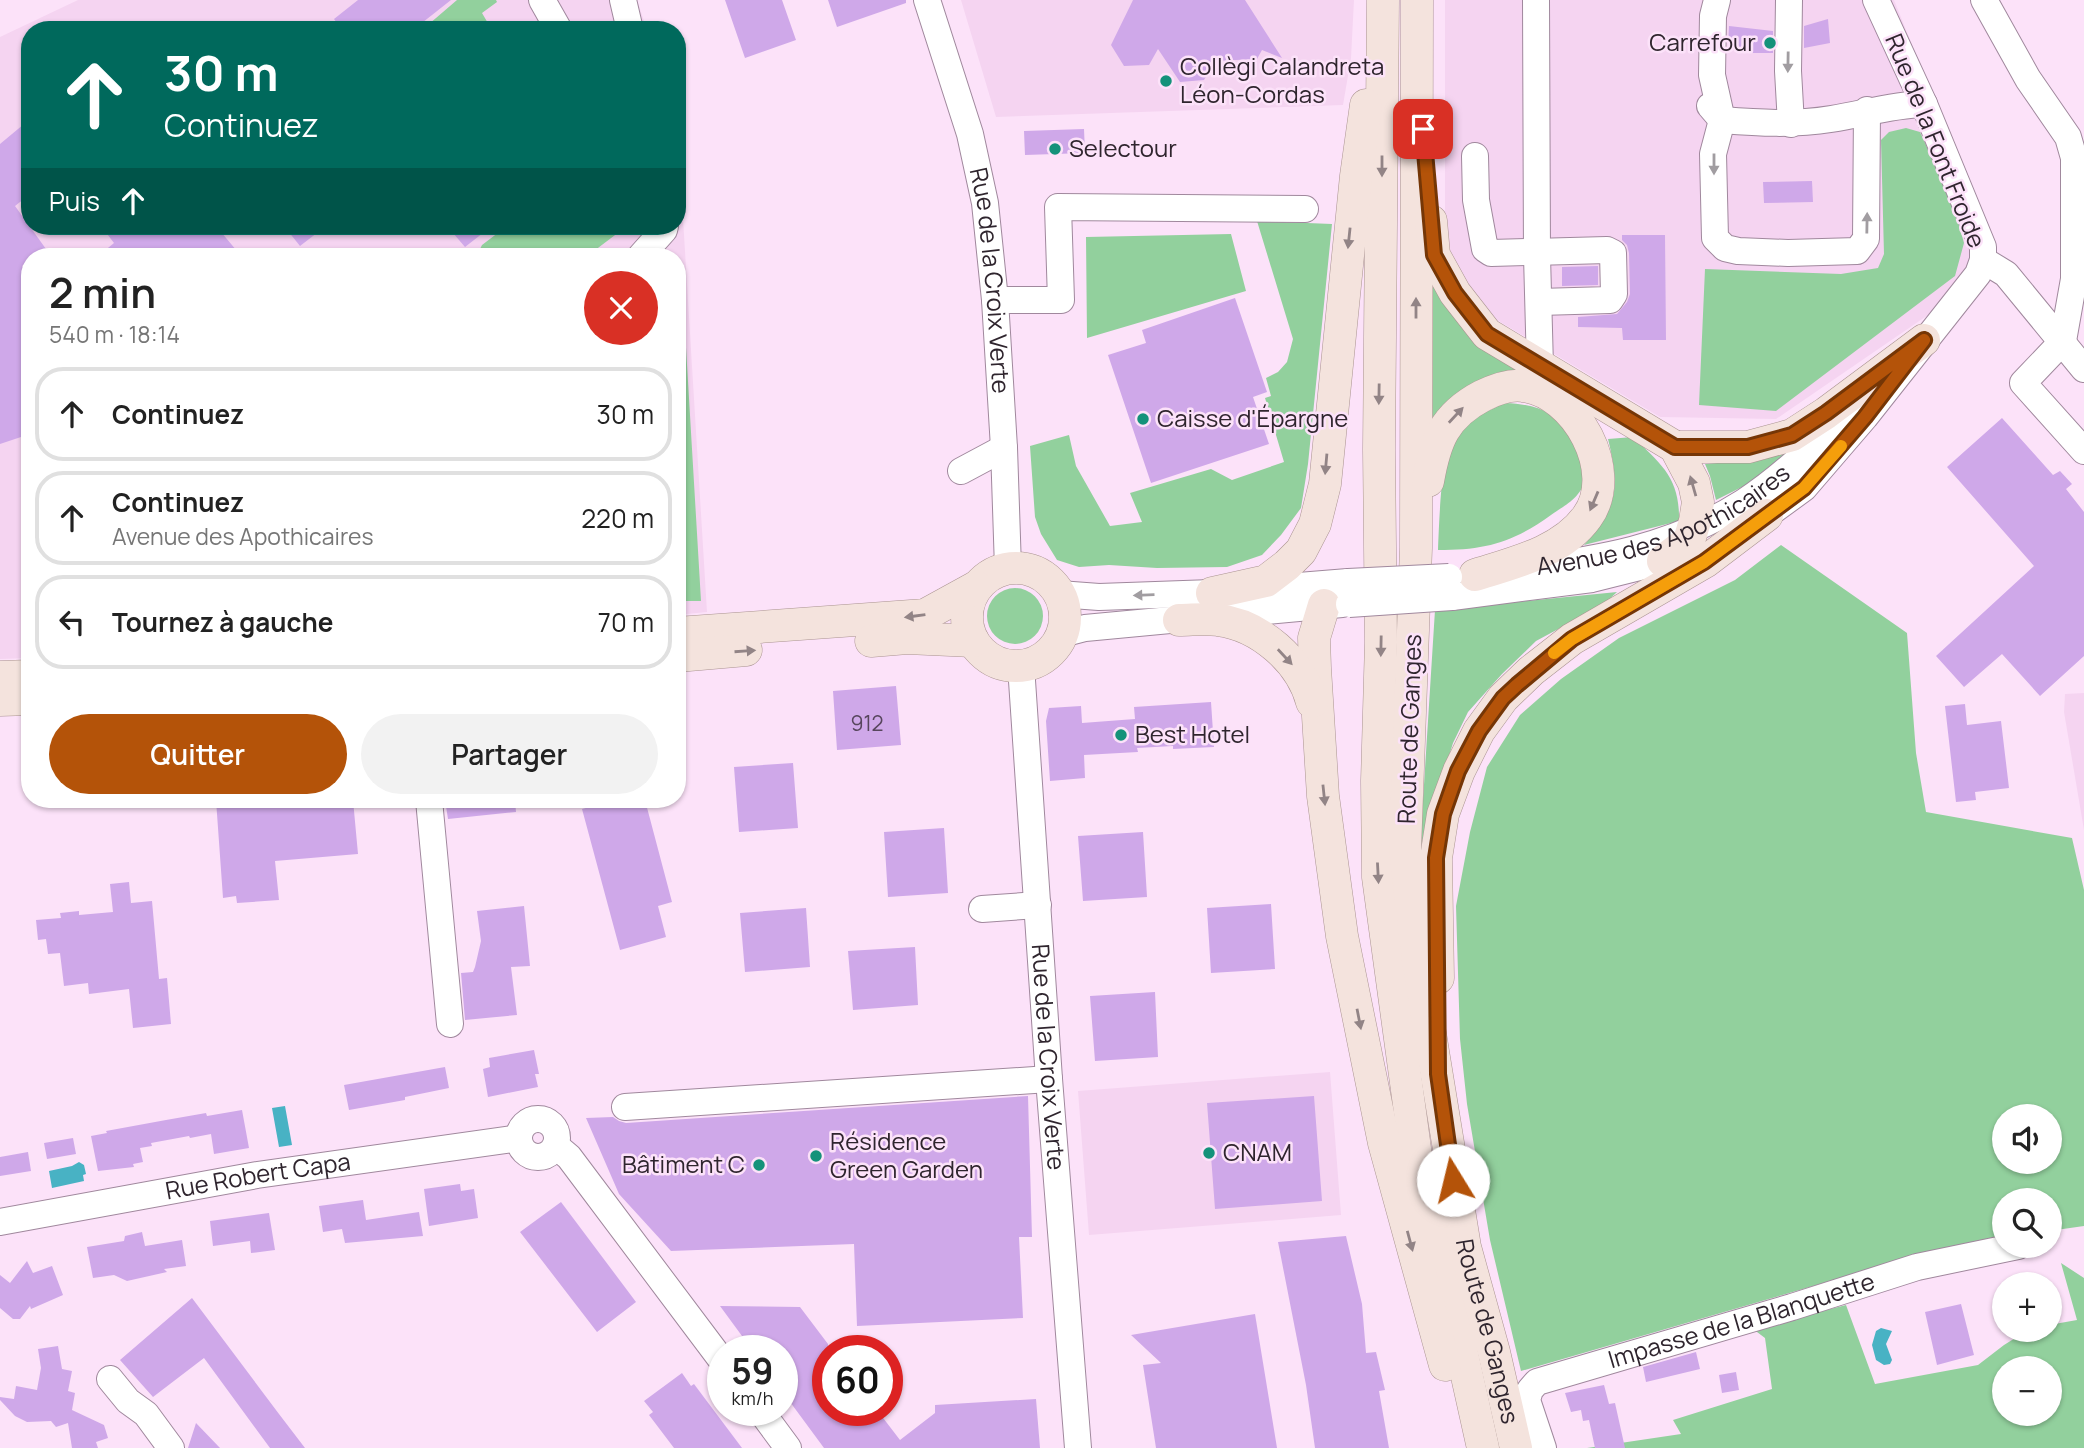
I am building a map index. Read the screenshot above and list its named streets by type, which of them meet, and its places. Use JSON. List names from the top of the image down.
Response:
{
  "streets": {
    "main road": ["Route de Ganges"],
    "street": [
      "Rue de la Font Froide",
      "Rue de la Croix Verte",
      "Avenue des Apothicaires",
      "Rue Robert Capa",
      "Impasse de la Blanquette"
    ]
  },
  "crossings": [
    ["Rue de la Font Froide", "Avenue des Apothicaires"],
    ["Rue de la Croix Verte", "Avenue des Apothicaires"]
  ],
  "places": [
    "Carrefour",
    "Collègi Calandreta Léon-Cordas",
    "Selectour",
    "Caisse d'Épargne",
    "Best Hotel",
    "CNAM",
    "Résidence Green Garden",
    "Bâtiment C"
  ],
  "house_numbers": ["912"],
  "page": {
    "turn": ["30 m", "Continuez"],
    "then": "Puis",
    "heading": ["2 min", "540 m · 18:14"],
    "list": [
      {
        "name": "Continuez",
        "value": "30 m"
      },
      {
        "name": "Continuez",
        "note": "Avenue des Apothicaires",
        "value": "220 m"
      },
      {
        "name": "Tournez à gauche",
        "value": "70 m"
      }
    ],
    "buttons": ["Quitter", "Partager"],
    "map_buttons": ["+", "−"],
    "speed": "59 km/h",
    "limit": "60"
  }
}
